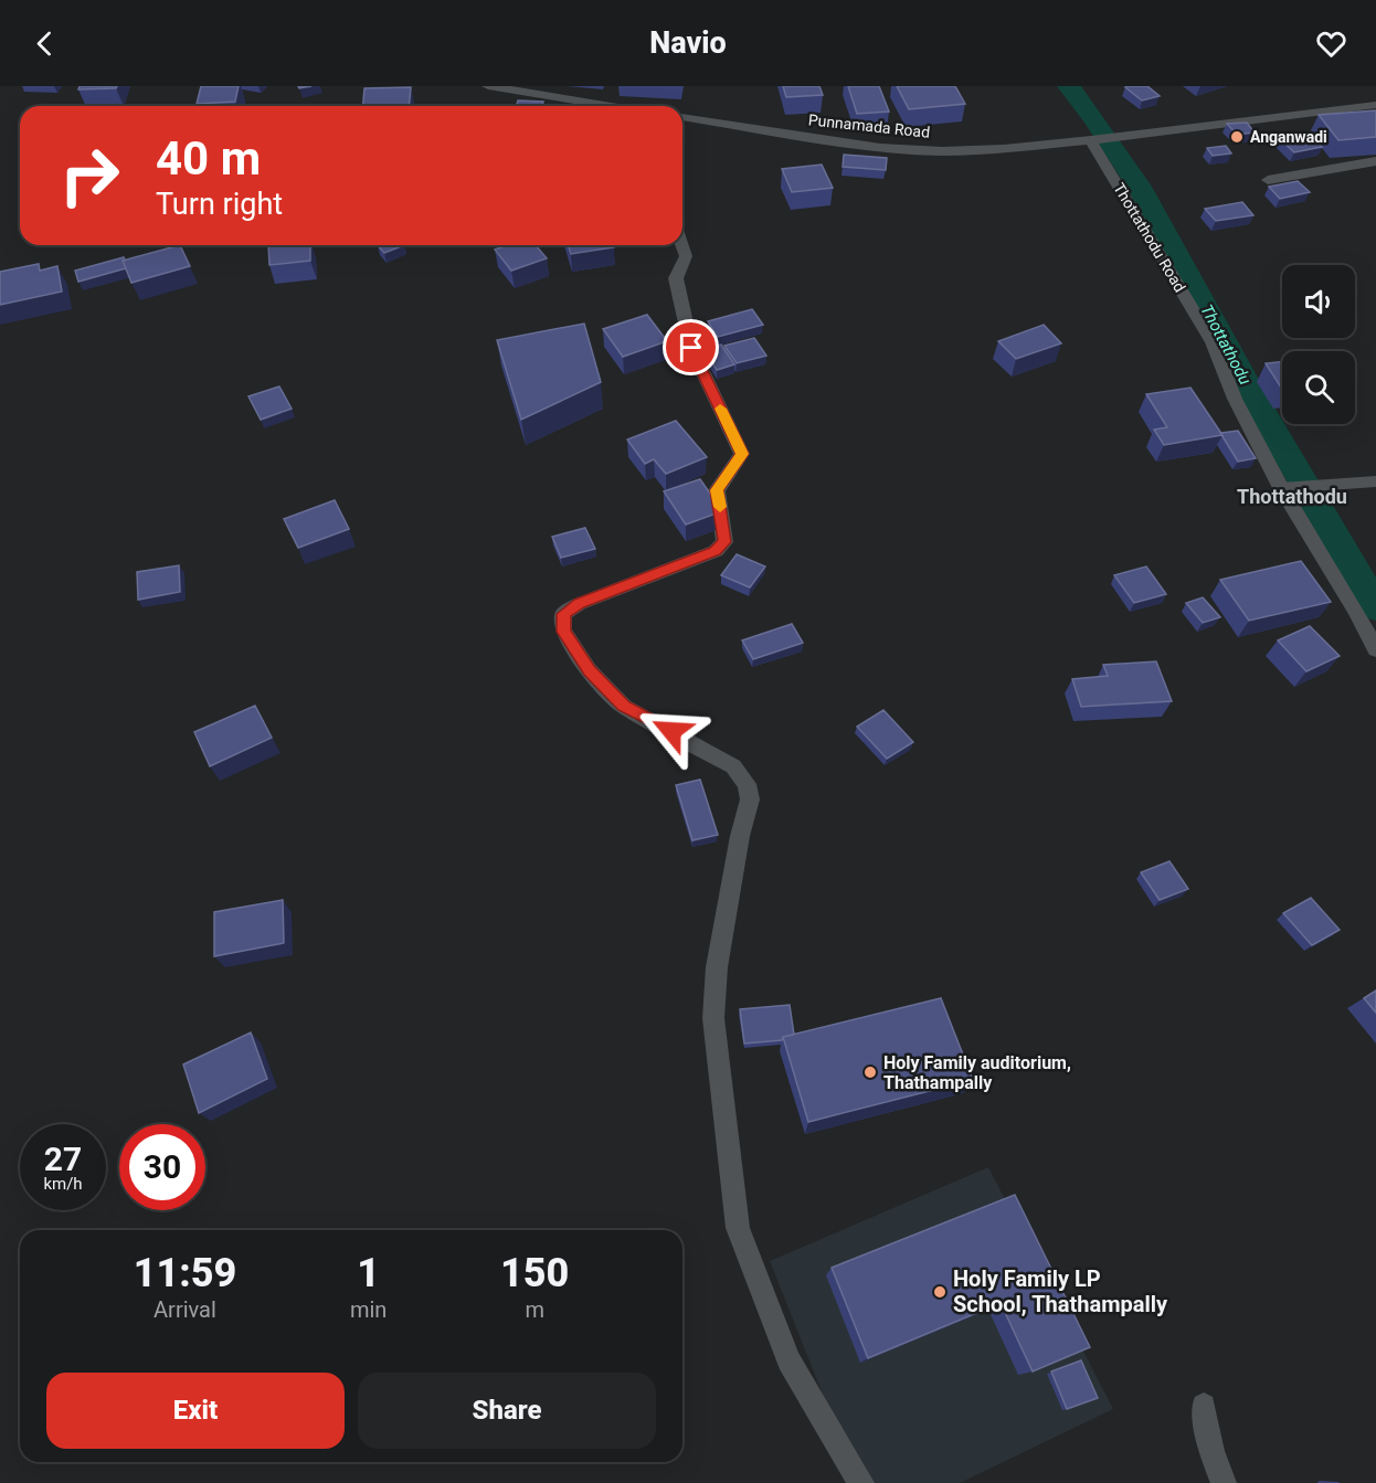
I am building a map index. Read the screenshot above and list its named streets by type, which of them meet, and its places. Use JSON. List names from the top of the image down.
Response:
{
  "streets": {
    "street": ["Punnamada Road", "Thottathodu Road"]
  },
  "crossings": [
    ["Punnamada Road", "Thottathodu Road"]
  ],
  "districts": ["Thottathodu"],
  "water": ["Thottathodu"],
  "places": ["Anganwadi", "Holy Family auditorium, Thathampally", "Holy Family LP School, Thathampally"],
  "page": {
    "header": "Navio",
    "turn": ["40 m", "Turn right"],
    "speed": "27 km/h",
    "limit": "30",
    "eta": [
      "11:59",
      "Arrival",
      "1",
      "min",
      "150",
      "m"
    ],
    "buttons": ["Exit", "Share"]
  }
}
